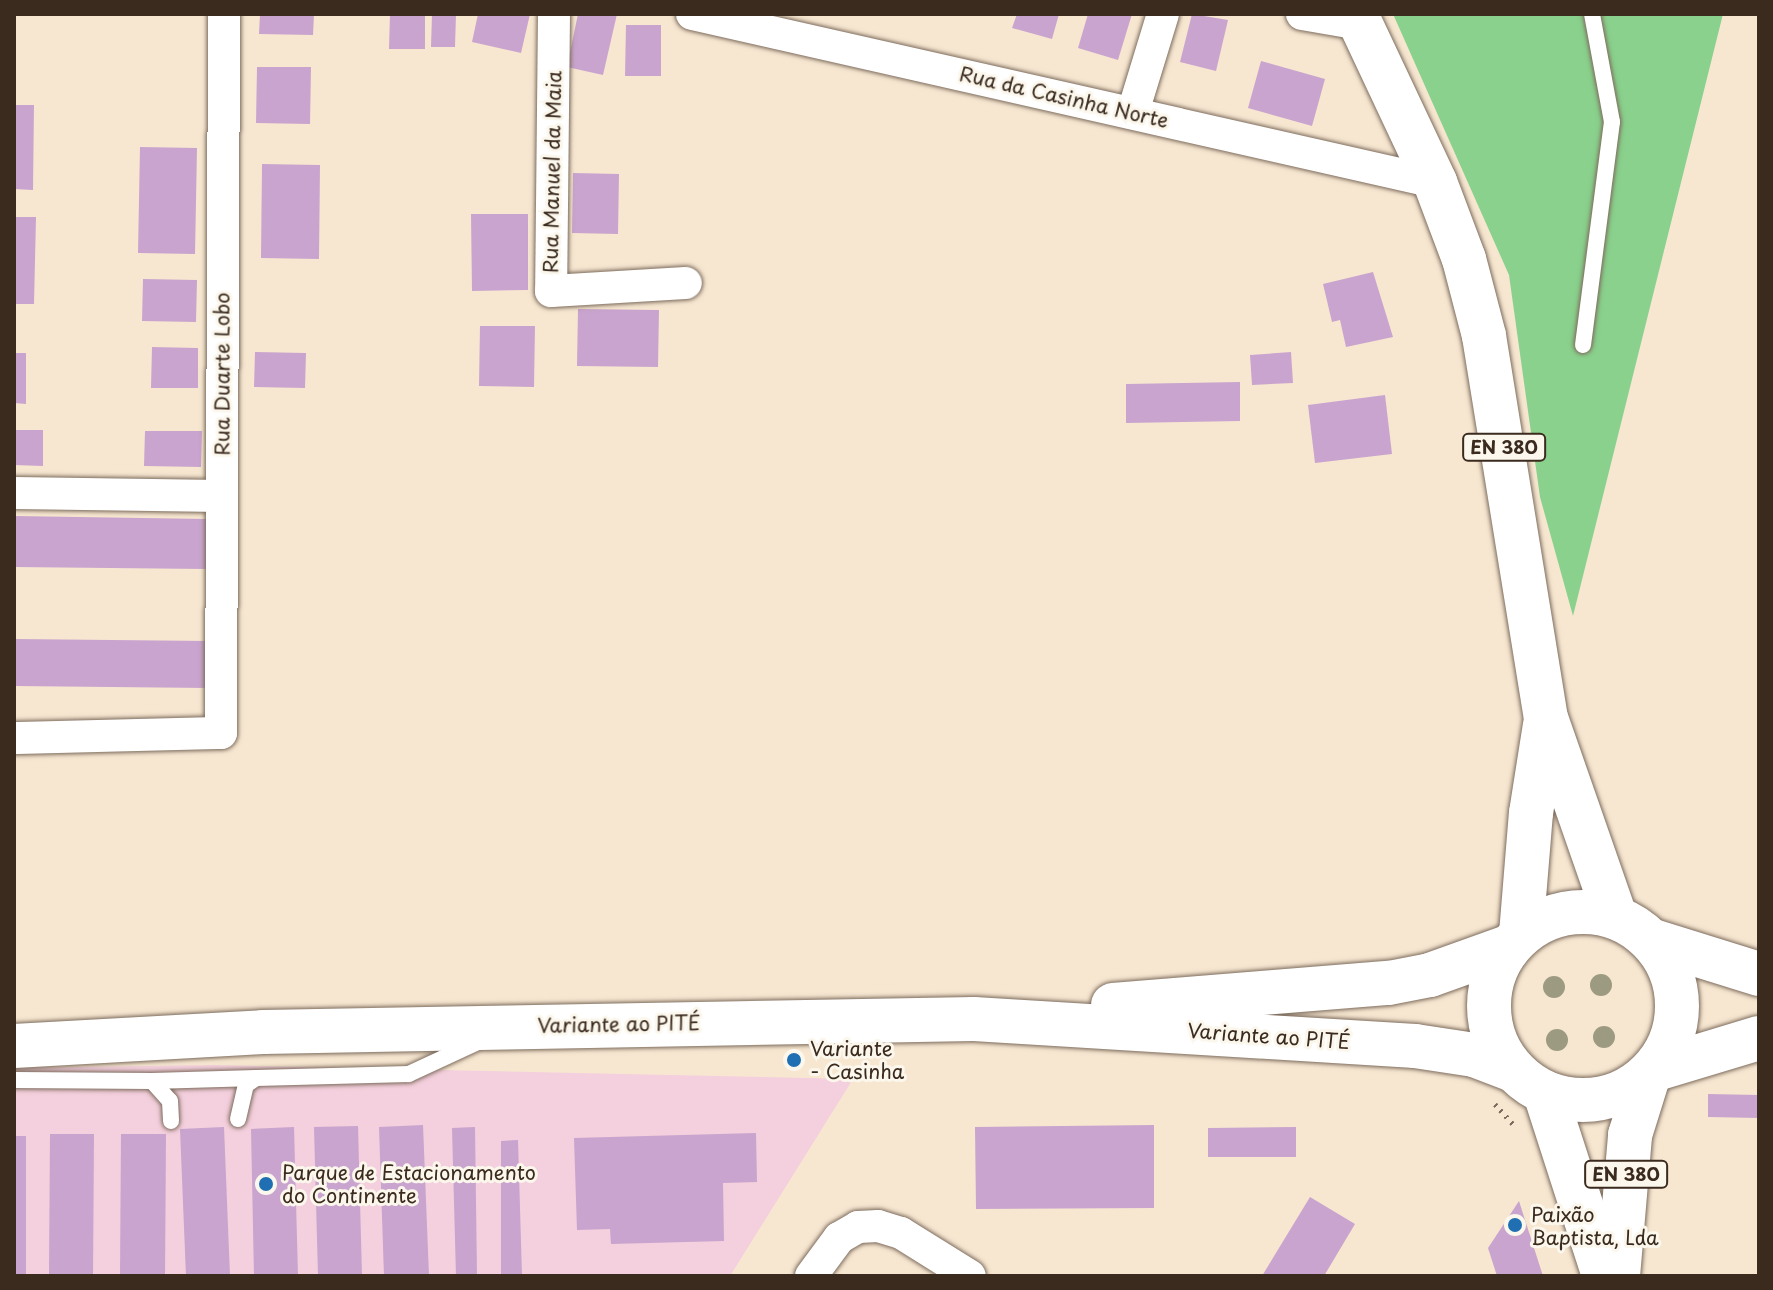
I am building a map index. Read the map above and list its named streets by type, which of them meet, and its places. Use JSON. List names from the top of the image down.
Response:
{
  "streets": {
    "main road": ["EN 380", "Variante ao PITÉ"],
    "street": ["Rua da Casinha Norte", "Rua Manuel da Maia", "Rua Duarte Lobo"]
  },
  "crossings": [
    ["Rua da Casinha Norte", "EN 380"],
    ["EN 380", "Variante ao PITÉ"]
  ],
  "places": ["Variante - Casinha", "Parque de Estacionamento do Continente", "Paixão Baptista, Lda"]
}
